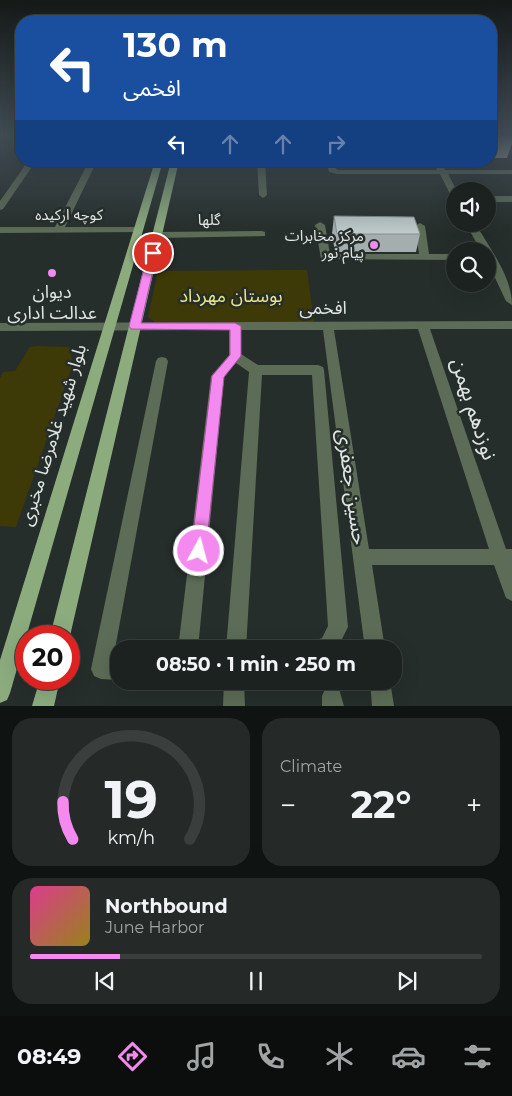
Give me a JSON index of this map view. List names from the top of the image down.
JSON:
{
  "streets": {
    "main road": ["بلوار شهید غلامرضا مخبری"],
    "street": [
      "کوچه ارکیده",
      "گلها",
      "افخمی",
      "نوزدهم بهمن",
      "حسین جعفری"
    ]
  },
  "crossings": [
    ["کوچه ارکیده", "بلوار شهید غلامرضا مخبری"],
    ["افخمی", "نوزدهم بهمن"],
    ["افخمی", "بلوار شهید غلامرضا مخبری"],
    ["افخمی", "حسین جعفری"]
  ],
  "parks": ["بوستان مهرداد"],
  "places": ["مرکز مخابرات پیام نور", "دیوان عدالت اداری"],
  "page": {
    "turn": ["130 m", "افخمی"],
    "limit": "20",
    "trip": "08:50 · 1 min · 250 m",
    "tile": "Climate",
    "heat": ["−", "22°", "+"],
    "song": ["Northbound", "June Harbor"],
    "tabs": "08:49",
    "gauge": ["19", "km/h"]
  }
}
